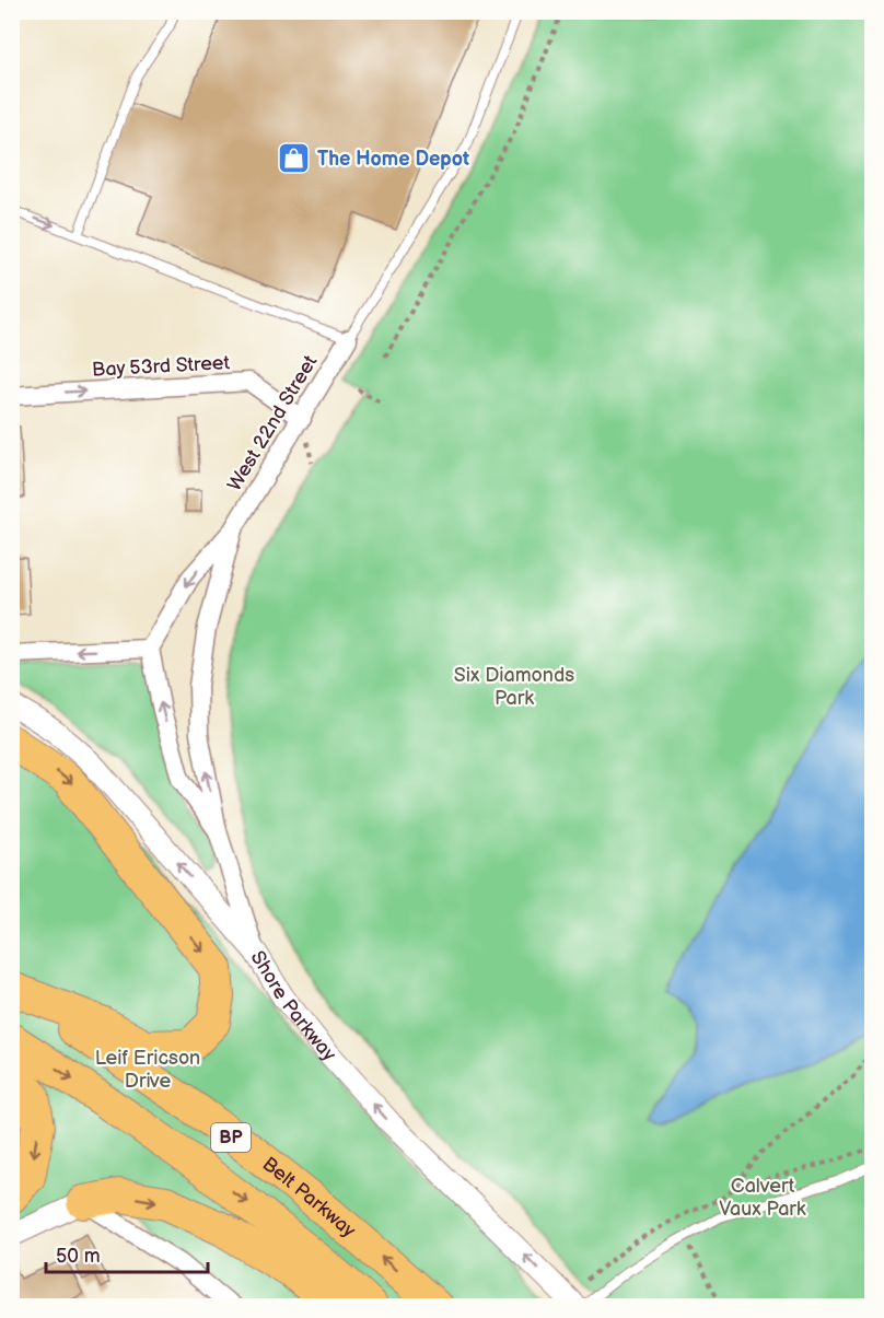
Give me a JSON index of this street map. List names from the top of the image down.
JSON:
{
  "streets": {
    "highway": ["BP", "Belt Parkway"],
    "street": ["Bay 53rd Street", "West 22nd Street", "Shore Parkway"]
  },
  "crossings": [
    ["Bay 53rd Street", "West 22nd Street"],
    ["West 22nd Street", "Shore Parkway"]
  ],
  "one_way": ["Bay 53rd Street", "Shore Parkway"],
  "parks": ["Six Diamonds Park", "Leif Ericson Drive", "Calvert Vaux Park"],
  "places": {
    "shop": ["The Home Depot"]
  },
  "scale_bar": "50 m"
}
